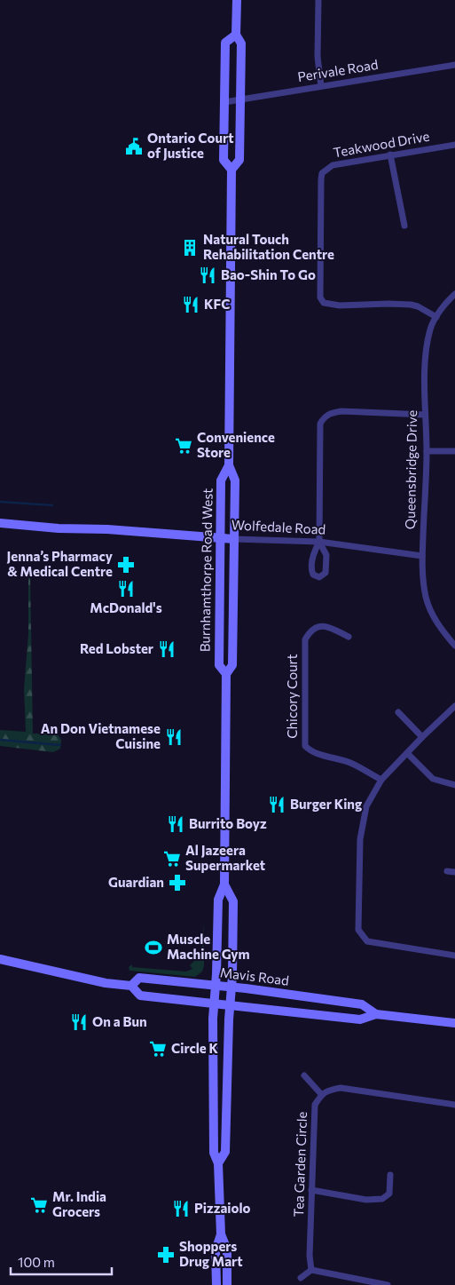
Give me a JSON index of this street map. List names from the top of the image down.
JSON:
{
  "streets": {
    "main road": ["Wolfedale Road", "Burnhamthorpe Road West", "Mavis Road"],
    "street": [
      "Perivale Road",
      "Teakwood Drive",
      "Queensbridge Drive",
      "Chicory Court",
      "Tea Garden Circle"
    ]
  },
  "crossings": [
    ["Perivale Road", "Burnhamthorpe Road West"],
    ["Teakwood Drive", "Queensbridge Drive"],
    ["Queensbridge Drive", "Wolfedale Road"],
    ["Wolfedale Road", "Burnhamthorpe Road West"],
    ["Burnhamthorpe Road West", "Mavis Road"]
  ],
  "places": {
    "public building": ["Ontario Court of Justice"],
    "building": ["Natural Touch Rehabilitation Centre"],
    "restaurant": [
      "Bao-Shin To Go",
      "KFC",
      "McDonald's",
      "Red Lobster",
      "An Don Vietnamese Cuisine",
      "Burger King",
      "Burrito Boyz",
      "On a Bun",
      "Pizzaiolo"
    ],
    "supermarket": [
      "Convenience Store",
      "Al Jazeera Supermarket",
      "Circle K",
      "Mr. India Grocers"
    ],
    "pharmacy": ["Jenna’s Pharmacy & Medical Centre", "Guardian", "Shoppers Drug Mart"],
    "sports": ["Muscle Machine Gym"]
  },
  "scale_bar": "100 m"
}
